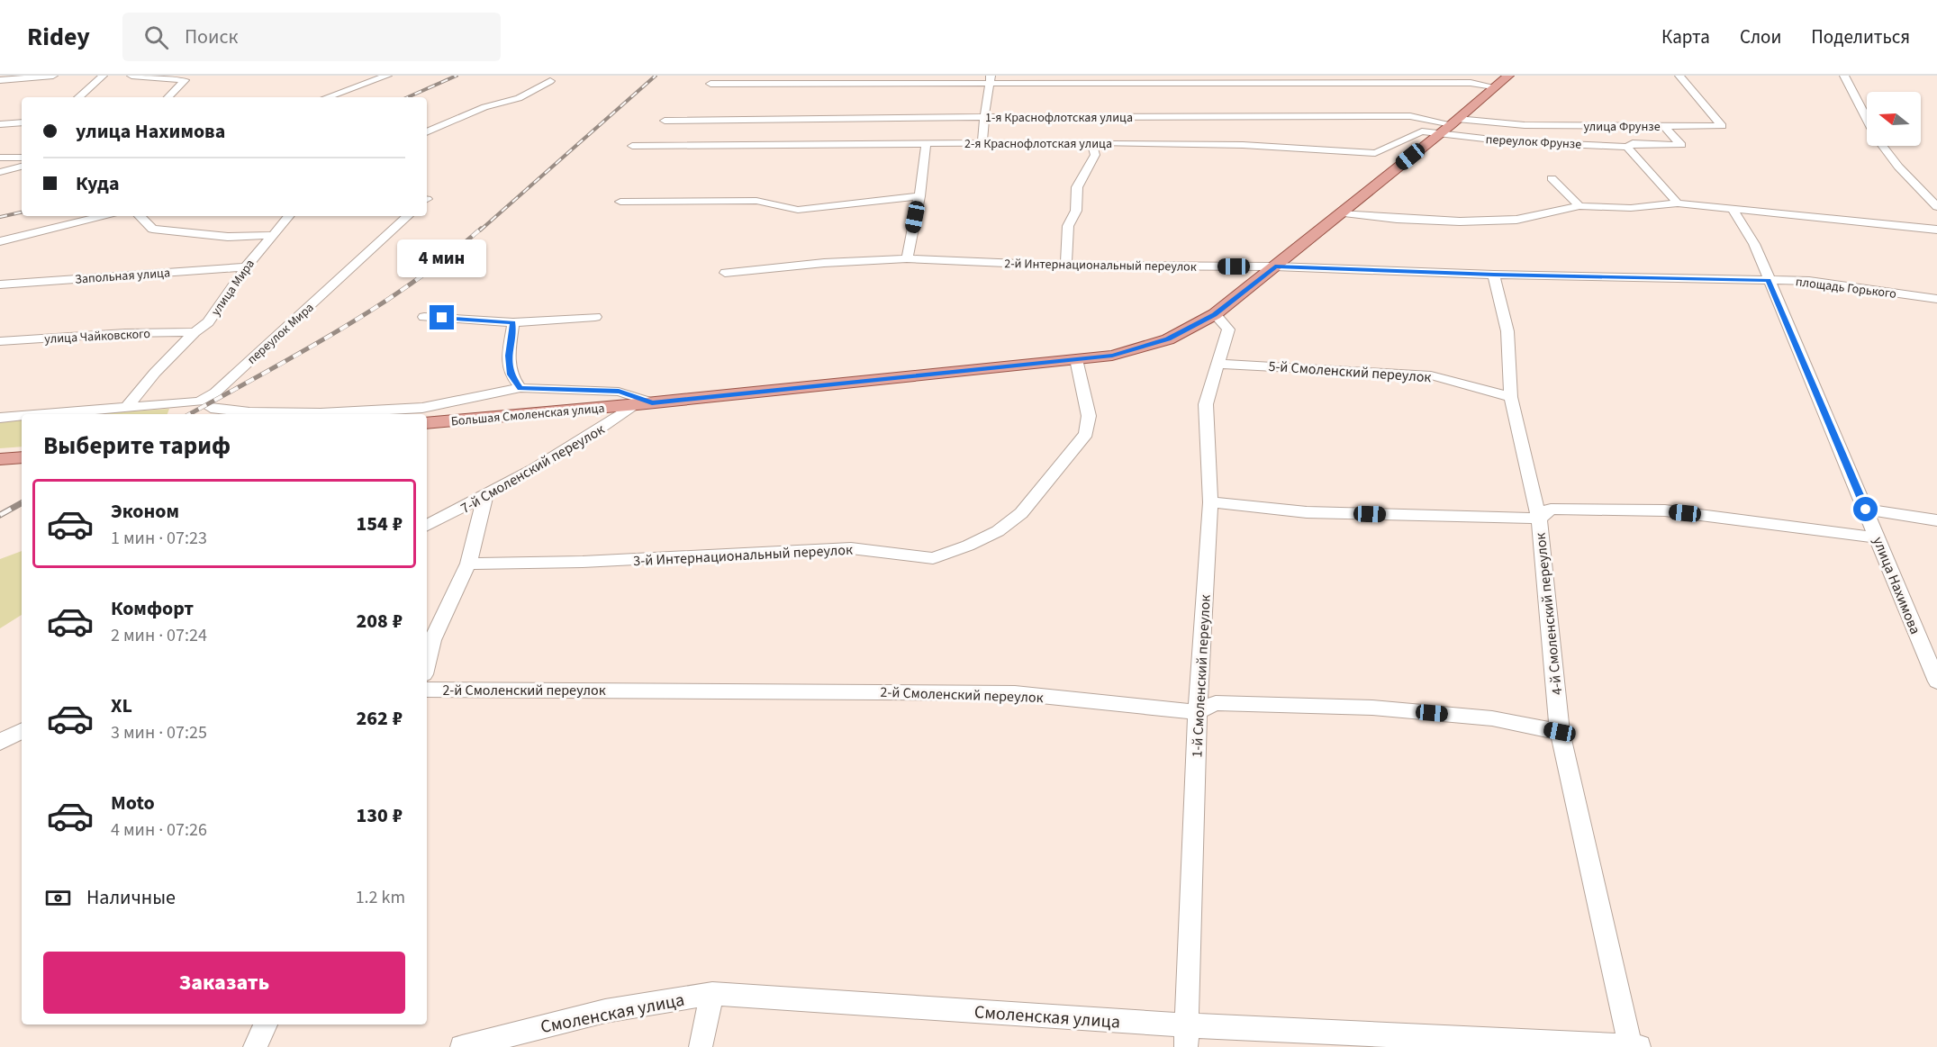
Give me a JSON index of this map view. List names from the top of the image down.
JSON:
{
  "streets": {
    "main road": ["Большая Смоленская улица"],
    "street": [
      "1-я Краснофлотская улица",
      "улица Фрунзе",
      "переулок Фрунзе",
      "2-я Краснофлотская улица",
      "2-й Интернациональный переулок",
      "Запольная улица",
      "улица Мира",
      "площадь Горького",
      "переулок Мира",
      "улица Чайковского",
      "5-й Смоленский переулок",
      "7-й Смоленский переулок",
      "3-й Интернациональный переулок",
      "улица Нахимова",
      "4-й Смоленский переулок",
      "1-й Смоленский переулок",
      "2-й Смоленский переулок",
      "Смоленская улица"
    ]
  },
  "crossings": [
    ["1-я Краснофлотская улица", "улица Фрунзе"],
    ["1-я Краснофлотская улица", "переулок Фрунзе"],
    ["1-я Краснофлотская улица", "2-я Краснофлотская улица"],
    ["1-я Краснофлотская улица", "Большая Смоленская улица"],
    ["улица Фрунзе", "переулок Фрунзе"],
    ["улица Фрунзе", "2-я Краснофлотская улица"],
    ["улица Фрунзе", "Большая Смоленская улица"],
    ["переулок Фрунзе", "2-я Краснофлотская улица"],
    ["переулок Фрунзе", "Большая Смоленская улица"],
    ["2-я Краснофлотская улица", "Большая Смоленская улица"],
    ["2-й Интернациональный переулок", "площадь Горького"],
    ["2-й Интернациональный переулок", "Большая Смоленская улица"],
    ["2-й Интернациональный переулок", "улица Нахимова"],
    ["2-й Интернациональный переулок", "4-й Смоленский переулок"],
    ["Запольная улица", "улица Мира"],
    ["улица Мира", "переулок Мира"],
    ["улица Мира", "улица Чайковского"],
    ["площадь Горького", "улица Нахимова"],
    ["5-й Смоленский переулок", "4-й Смоленский переулок"],
    ["5-й Смоленский переулок", "1-й Смоленский переулок"],
    ["Большая Смоленская улица", "7-й Смоленский переулок"],
    ["Большая Смоленская улица", "3-й Интернациональный переулок"],
    ["Большая Смоленская улица", "1-й Смоленский переулок"],
    ["4-й Смоленский переулок", "2-й Смоленский переулок"],
    ["4-й Смоленский переулок", "Смоленская улица"],
    ["1-й Смоленский переулок", "2-й Смоленский переулок"],
    ["1-й Смоленский переулок", "Смоленская улица"]
  ],
  "north": "left",
  "page": {
    "header": "Ridey",
    "search": "Поиск",
    "nav": ["Карта", "Слои", "Поделиться"],
    "banner": ["улица Нахимова", "Куда"],
    "bubble": "4 мин",
    "heading": "Выберите тариф",
    "list": [
      {
        "name": "Эконом",
        "note": "1 мин · 07:23",
        "value": "154 ₽"
      },
      {
        "name": "Комфорт",
        "note": "2 мин · 07:24",
        "value": "208 ₽"
      },
      {
        "name": "XL",
        "note": "3 мин · 07:25",
        "value": "262 ₽"
      },
      {
        "name": "Moto",
        "note": "4 мин · 07:26",
        "value": "130 ₽"
      }
    ],
    "pay": ["Наличные", "1.2 km"],
    "buttons": "Заказать"
  }
}
